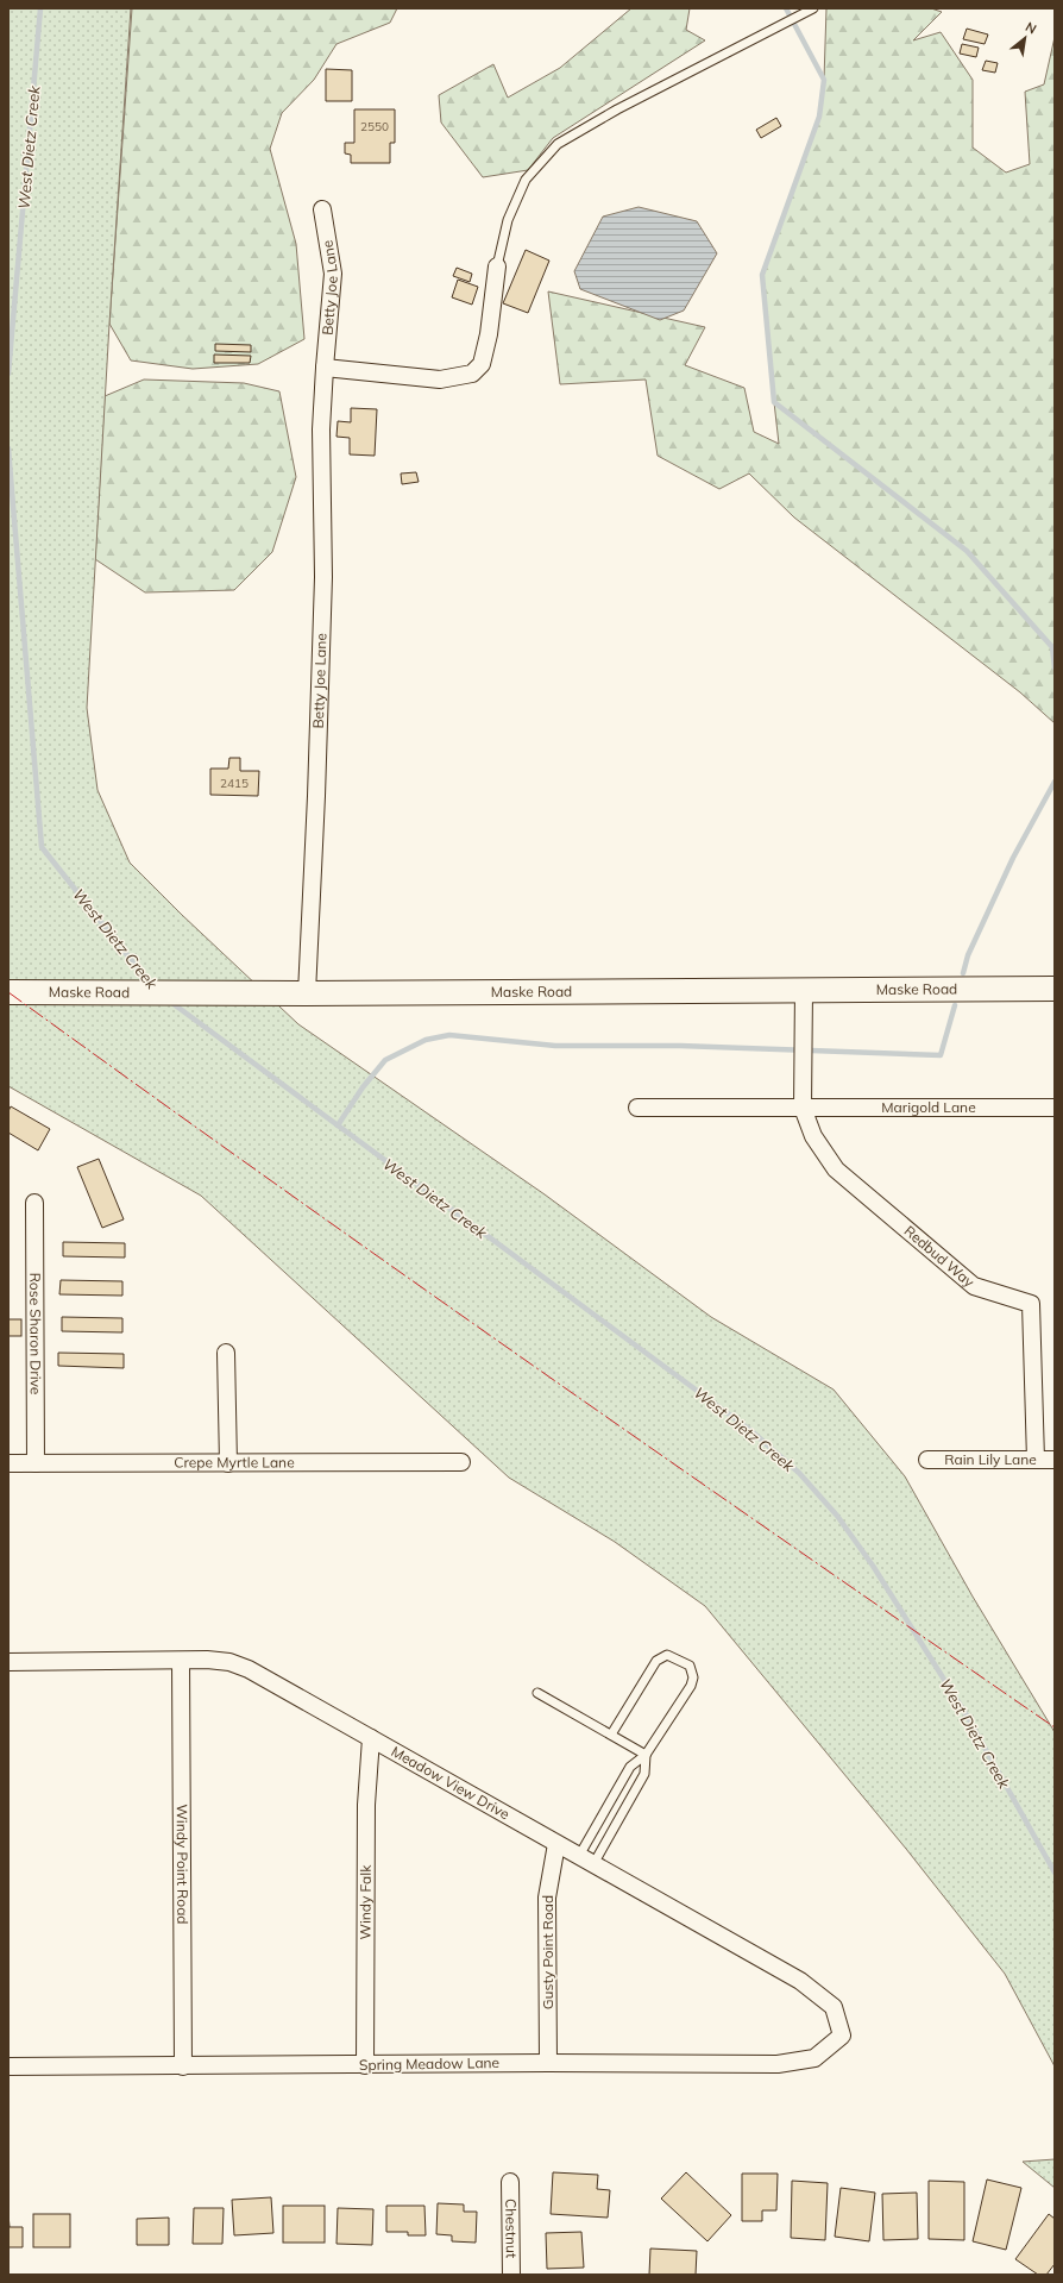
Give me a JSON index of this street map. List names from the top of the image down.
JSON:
{
  "streets": {
    "street": [
      "Betty Joe Lane",
      "Maske Road",
      "Marigold Lane",
      "Redbud Way",
      "Rose Sharon Drive",
      "Rain Lily Lane",
      "Crepe Myrtle Lane",
      "Meadow View Drive",
      "Windy Point Road",
      "Windy Falk",
      "Gusty Point Road",
      "Spring Meadow Lane",
      "Chestnut"
    ]
  },
  "crossings": [
    ["Betty Joe Lane", "Maske Road"],
    ["Marigold Lane", "Redbud Way"],
    ["Redbud Way", "Rain Lily Lane"],
    ["Rose Sharon Drive", "Crepe Myrtle Lane"],
    ["Meadow View Drive", "Windy Point Road"],
    ["Meadow View Drive", "Windy Falk"],
    ["Meadow View Drive", "Gusty Point Road"],
    ["Meadow View Drive", "Spring Meadow Lane"],
    ["Windy Point Road", "Spring Meadow Lane"],
    ["Windy Falk", "Spring Meadow Lane"],
    ["Gusty Point Road", "Spring Meadow Lane"]
  ],
  "water": ["West Dietz Creek"],
  "house_numbers": ["2550", "2415"],
  "north": "top right"
}
